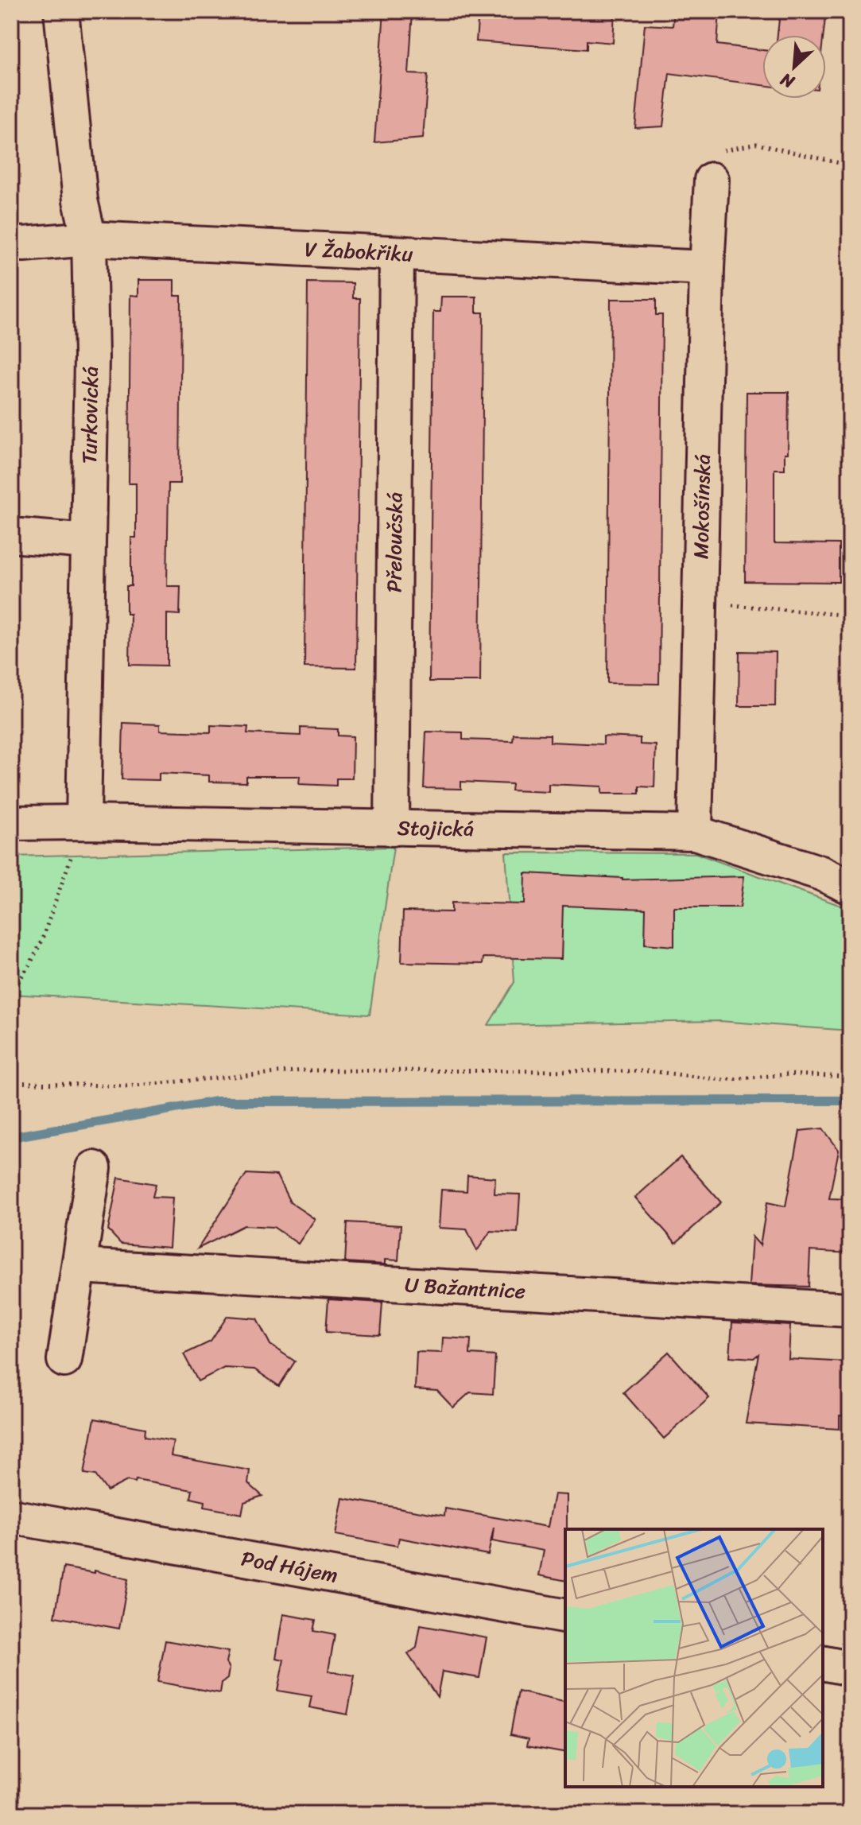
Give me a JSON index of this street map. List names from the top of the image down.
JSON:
{
  "streets": {
    "street": [
      "V Žabokřiku",
      "Turkovická",
      "Mokošínská",
      "Přeloučská",
      "Stojická",
      "U Bažantnice",
      "Pod Hájem"
    ]
  },
  "crossings": [
    ["V Žabokřiku", "Turkovická"],
    ["V Žabokřiku", "Mokošínská"],
    ["V Žabokřiku", "Přeloučská"],
    ["Turkovická", "Stojická"],
    ["Mokošínská", "Stojická"],
    ["Přeloučská", "Stojická"]
  ],
  "north": "bottom left"
}
